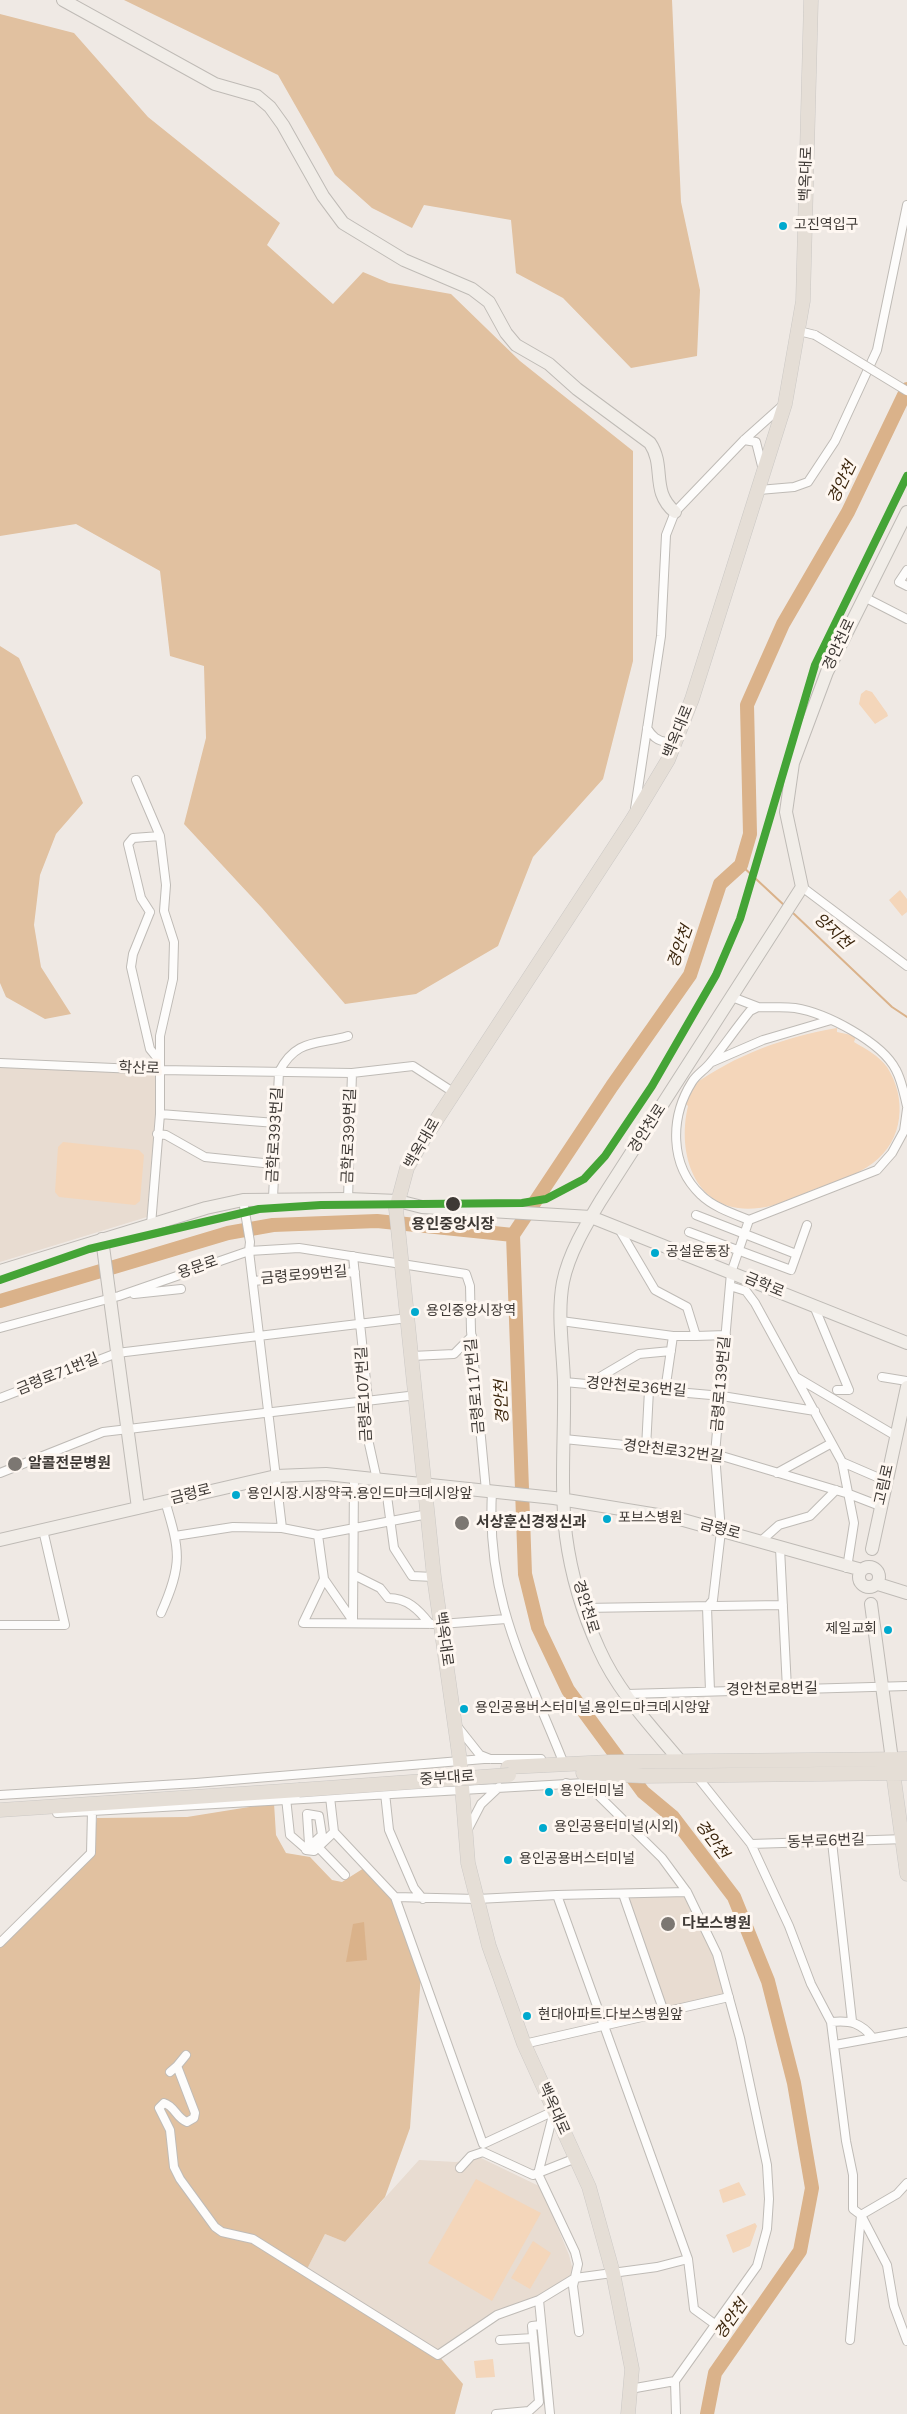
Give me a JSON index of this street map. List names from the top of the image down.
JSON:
{
  "streets": {
    "main road": [
      "백옥대로",
      "경안천로",
      "금학로",
      "고림로",
      "금령로",
      "중부대로"
    ],
    "street": [
      "학산로",
      "금학로393번길",
      "금학로399번길",
      "용문로",
      "금령로99번길",
      "금령로71번길",
      "금령로139번길",
      "금령로117번길",
      "경안천로36번길",
      "금령로107번길",
      "경안천로32번길",
      "경안천로8번길",
      "동부로6번길"
    ]
  },
  "crossings": [
    ["백옥대로", "학산로"],
    ["백옥대로", "용문로"],
    ["백옥대로", "금학로"],
    ["백옥대로", "금령로117번길"],
    ["백옥대로", "금령로"],
    ["경안천로", "금학로"],
    ["경안천로", "경안천로36번길"],
    ["경안천로", "경안천로32번길"],
    ["경안천로", "금령로"],
    ["경안천로", "경안천로8번길"],
    ["경안천로", "중부대로"],
    ["학산로", "금학로393번길"],
    ["학산로", "금학로399번길"],
    ["용문로", "금령로99번길"],
    ["용문로", "금령로117번길"],
    ["용문로", "금령로107번길"],
    ["금령로99번길", "금령로71번길"],
    ["금령로99번길", "금령로107번길"],
    ["금령로99번길", "금령로"],
    ["금학로", "금령로139번길"],
    ["금령로139번길", "경안천로36번길"],
    ["금령로139번길", "경안천로32번길"],
    ["금령로139번길", "금령로"],
    ["금령로139번길", "경안천로8번길"],
    ["금령로117번길", "금령로"],
    ["금령로107번길", "금령로"],
    ["경안천로32번길", "고림로"],
    ["고림로", "금령로"],
    ["고림로", "경안천로8번길"],
    ["고림로", "중부대로"]
  ],
  "water": ["경안천", "양지천"],
  "places": [
    "고진역입구",
    "용인중앙시장",
    "공설운동장",
    "용인중앙시장역",
    "알콜전문병원",
    "용인시장.시장약국.용인드마크데시앙앞",
    "포브스병원",
    "서상훈신경정신과",
    "제일교회",
    "용인공용버스터미널.용인드마크데시앙앞",
    "용인터미널",
    "용인공용터미널(시외)",
    "용인공용버스터미널",
    "다보스병원",
    "현대아파트.다보스병원앞"
  ]
}
